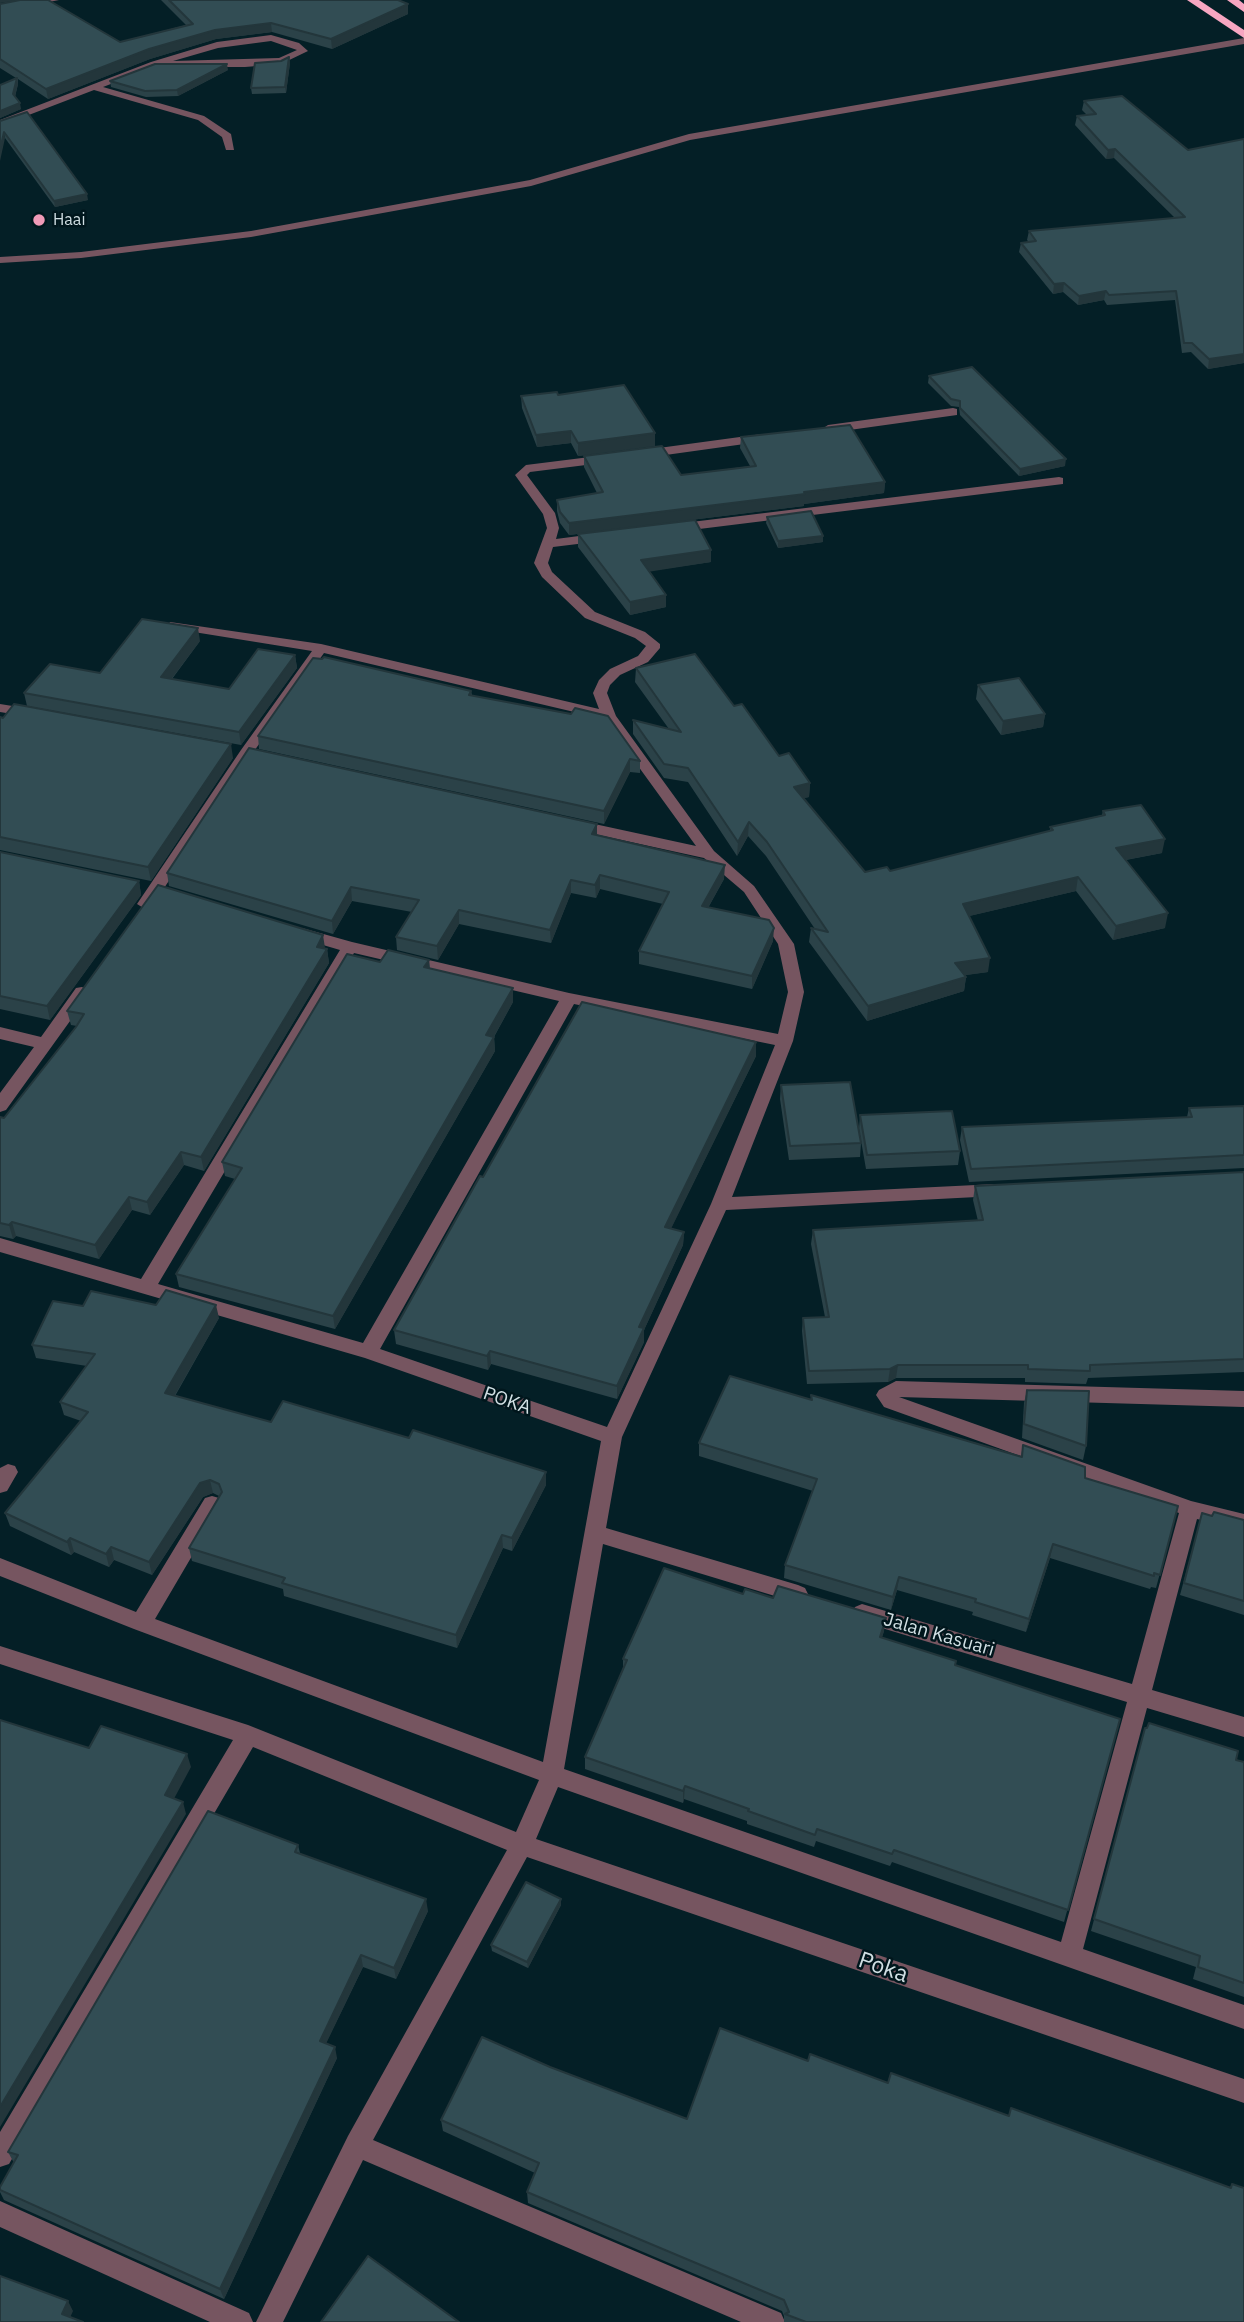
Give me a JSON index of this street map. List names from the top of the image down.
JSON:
{
  "streets": {
    "street": ["POKA", "Jalan Kasuari", "Poka"]
  },
  "places": ["Haai"]
}
